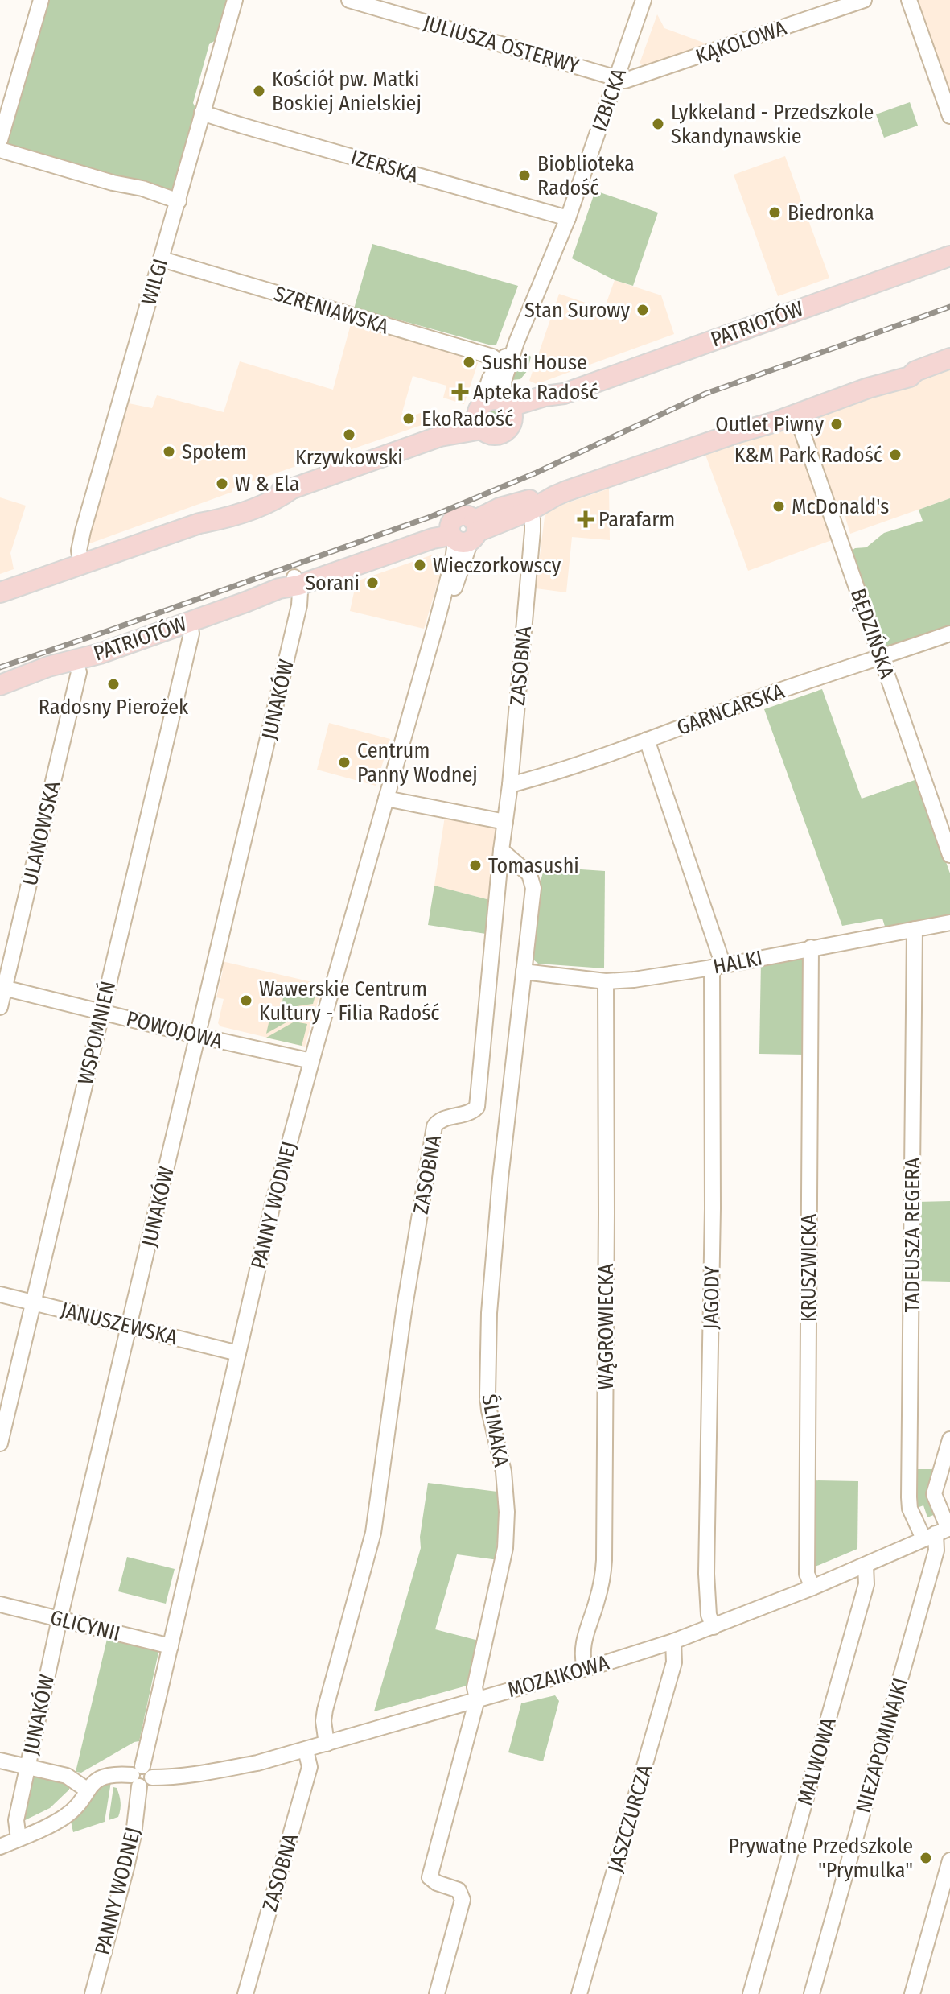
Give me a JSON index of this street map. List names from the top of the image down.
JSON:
{
  "streets": {
    "main road": ["PATRIOTÓW"],
    "street": [
      "KĄKOLOWA",
      "JULIUSZA OSTERWY",
      "IZBICKA",
      "IZERSKA",
      "WILGI",
      "SZRENIAWSKA",
      "BĘDZIŃSKA",
      "ZASOBNA",
      "JUNAKÓW",
      "GARNCARSKA",
      "ULANOWSKA",
      "HALKI",
      "POWOJOWA",
      "WSPOMNIEŃ",
      "PANNY WODNEJ",
      "TADEUSZA REGERA",
      "KRUSZWICKA",
      "JAGODY",
      "JANUSZEWSKA",
      "WĄGROWIECKA",
      "ŚLIMAKA",
      "GLICYNII",
      "MOZAIKOWA",
      "NIEZAPOMINAJKI",
      "MALWOWA",
      "JASZCZURCZA"
    ]
  },
  "crossings": [
    ["KĄKOLOWA", "JULIUSZA OSTERWY"],
    ["KĄKOLOWA", "IZBICKA"],
    ["JULIUSZA OSTERWY", "IZBICKA"],
    ["IZBICKA", "IZERSKA"],
    ["IZBICKA", "SZRENIAWSKA"],
    ["IZBICKA", "PATRIOTÓW"],
    ["IZERSKA", "WILGI"],
    ["WILGI", "SZRENIAWSKA"],
    ["PATRIOTÓW", "BĘDZIŃSKA"],
    ["PATRIOTÓW", "ZASOBNA"],
    ["PATRIOTÓW", "JUNAKÓW"],
    ["PATRIOTÓW", "ULANOWSKA"],
    ["PATRIOTÓW", "WSPOMNIEŃ"],
    ["PATRIOTÓW", "PANNY WODNEJ"],
    ["BĘDZIŃSKA", "GARNCARSKA"],
    ["ZASOBNA", "GARNCARSKA"],
    ["ZASOBNA", "ŚLIMAKA"],
    ["ZASOBNA", "MOZAIKOWA"],
    ["JUNAKÓW", "POWOJOWA"],
    ["JUNAKÓW", "JANUSZEWSKA"],
    ["JUNAKÓW", "GLICYNII"],
    ["GARNCARSKA", "JAGODY"],
    ["ULANOWSKA", "POWOJOWA"],
    ["HALKI", "TADEUSZA REGERA"],
    ["HALKI", "KRUSZWICKA"],
    ["HALKI", "JAGODY"],
    ["HALKI", "WĄGROWIECKA"],
    ["HALKI", "ŚLIMAKA"],
    ["POWOJOWA", "WSPOMNIEŃ"],
    ["POWOJOWA", "PANNY WODNEJ"],
    ["WSPOMNIEŃ", "JANUSZEWSKA"],
    ["PANNY WODNEJ", "JANUSZEWSKA"],
    ["PANNY WODNEJ", "GLICYNII"],
    ["PANNY WODNEJ", "MOZAIKOWA"],
    ["TADEUSZA REGERA", "MOZAIKOWA"],
    ["TADEUSZA REGERA", "NIEZAPOMINAJKI"],
    ["KRUSZWICKA", "MOZAIKOWA"],
    ["JAGODY", "MOZAIKOWA"],
    ["WĄGROWIECKA", "MOZAIKOWA"],
    ["ŚLIMAKA", "MOZAIKOWA"],
    ["MOZAIKOWA", "NIEZAPOMINAJKI"],
    ["MOZAIKOWA", "MALWOWA"],
    ["MOZAIKOWA", "JASZCZURCZA"]
  ],
  "places": {
    "other": [
      "Kościół pw. Matki Boskiej Anielskiej",
      "Lykkeland - Przedszkole Skandynawskie",
      "Bioblioteka Radość",
      "Biedronka",
      "Stan Surowy",
      "Sushi House",
      "EkoRadość",
      "Outlet Piwny",
      "Krzywkowski",
      "Społem",
      "K&M Park Radość",
      "W & Ela",
      "McDonald's",
      "Wieczorkowscy",
      "Sorani",
      "Radosny Pierożek",
      "Centrum Panny Wodnej",
      "Tomasushi",
      "Wawerskie Centrum Kultury - Filia Radość",
      "Prywatne Przedszkole \"Prymulka\""
    ],
    "health": ["Apteka Radość", "Parafarm"]
  }
}
